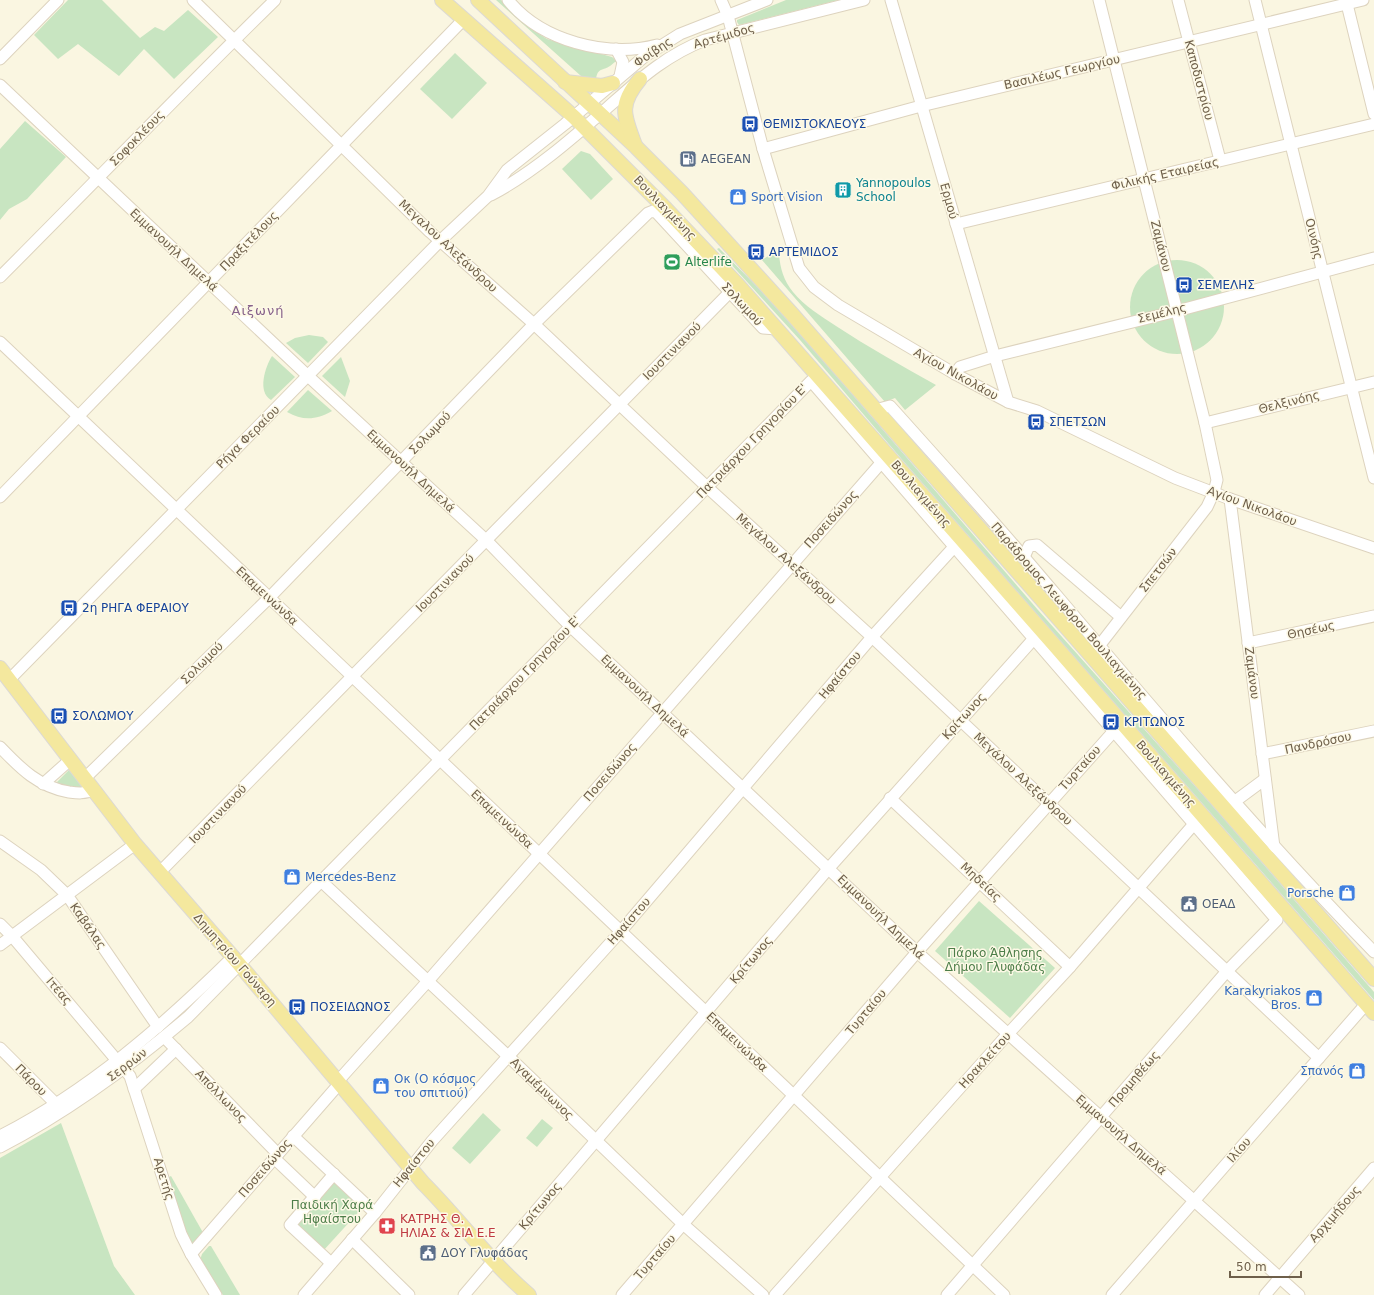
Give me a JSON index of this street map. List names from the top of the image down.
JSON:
{
  "streets": {
    "main road": ["Βουλιαγμένης", "Δημητρίου Γούναρη"],
    "street": [
      "Αρτέμιδος",
      "Φοίβης",
      "Βασιλέως Γεωργίου",
      "Καποδιστρίου",
      "Σοφοκλέους",
      "Φιλικής Εταιρείας",
      "Ερμού",
      "Οινόης",
      "Πραξιτέλους",
      "Μεγαλου Αλεξάνδρου",
      "Ζαμάνου",
      "Εμμανουήλ Δημελά",
      "Σολωμού",
      "Σεμέλης",
      "Ιουστινιανού",
      "Αγίου Νικολάου",
      "Θελξινόης",
      "Ρήγα Φεραίου",
      "Πατριάρχου Γρηγορίου E'",
      "Ποσειδώνος",
      "Μεγάλου Αλεξάνδρου",
      "Σπετσών",
      "Επαμεινώνδα",
      "Παράδρομος Λεωφόρου Βουλιαγμένης",
      "Θησέως",
      "Ηφαίστου",
      "Κρίτωνος",
      "Πανδρόσου",
      "Τυρταίου",
      "Μηδείας",
      "Καβάλας",
      "Ιτέας",
      "Ηρακλείτου",
      "Σερρών",
      "Προμηθέως",
      "Πάρου",
      "Αγαμέμνωνος",
      "Απόλλωνος",
      "Ιλίου",
      "Αρετής",
      "Αρχιμήδους"
    ]
  },
  "crossings": [
    ["Αρτέμιδος", "Βουλιαγμένης"],
    ["Αρτέμιδος", "Αγίου Νικολάου"],
    ["Αρτέμιδος", "Ρήγα Φεραίου"],
    ["Φοίβης", "Βουλιαγμένης"],
    ["Φοίβης", "Αγίου Νικολάου"],
    ["Φοίβης", "Ρήγα Φεραίου"],
    ["Βασιλέως Γεωργίου", "Καποδιστρίου"],
    ["Βασιλέως Γεωργίου", "Ερμού"],
    ["Βασιλέως Γεωργίου", "Οινόης"],
    ["Βασιλέως Γεωργίου", "Ζαμάνου"],
    ["Βασιλέως Γεωργίου", "Αγίου Νικολάου"],
    ["Καποδιστρίου", "Φιλικής Εταιρείας"],
    ["Σοφοκλέους", "Μεγαλου Αλεξάνδρου"],
    ["Σοφοκλέους", "Εμμανουήλ Δημελά"],
    ["Φιλικής Εταιρείας", "Ερμού"],
    ["Φιλικής Εταιρείας", "Οινόης"],
    ["Φιλικής Εταιρείας", "Ζαμάνου"],
    ["Ερμού", "Σεμέλης"],
    ["Ερμού", "Αγίου Νικολάου"],
    ["Βουλιαγμένης", "Πραξιτέλους"],
    ["Βουλιαγμένης", "Σολωμού"],
    ["Βουλιαγμένης", "Ρήγα Φεραίου"],
    ["Βουλιαγμένης", "Παράδρομος Λεωφόρου Βουλιαγμένης"],
    ["Βουλιαγμένης", "Κρίτωνος"],
    ["Βουλιαγμένης", "Ιλίου"],
    ["Οινόης", "Σεμέλης"],
    ["Οινόης", "Θελξινόης"],
    ["Πραξιτέλους", "Μεγαλου Αλεξάνδρου"],
    ["Πραξιτέλους", "Εμμανουήλ Δημελά"],
    ["Πραξιτέλους", "Επαμεινώνδα"],
    ["Μεγαλου Αλεξάνδρου", "Σολωμού"],
    ["Μεγαλου Αλεξάνδρου", "Ιουστινιανού"],
    ["Μεγαλου Αλεξάνδρου", "Ρήγα Φεραίου"],
    ["Μεγαλου Αλεξάνδρου", "Πατριάρχου Γρηγορίου E'"],
    ["Μεγαλου Αλεξάνδρου", "Μεγάλου Αλεξάνδρου"],
    ["Ζαμάνου", "Σεμέλης"],
    ["Ζαμάνου", "Αγίου Νικολάου"],
    ["Ζαμάνου", "Θελξινόης"],
    ["Ζαμάνου", "Σπετσών"],
    ["Ζαμάνου", "Παράδρομος Λεωφόρου Βουλιαγμένης"],
    ["Ζαμάνου", "Θησέως"],
    ["Ζαμάνου", "Πανδρόσου"],
    ["Εμμανουήλ Δημελά", "Σολωμού"],
    ["Εμμανουήλ Δημελά", "Ιουστινιανού"],
    ["Εμμανουήλ Δημελά", "Ρήγα Φεραίου"],
    ["Εμμανουήλ Δημελά", "Πατριάρχου Γρηγορίου E'"],
    ["Εμμανουήλ Δημελά", "Ποσειδώνος"],
    ["Εμμανουήλ Δημελά", "Ηφαίστου"],
    ["Εμμανουήλ Δημελά", "Κρίτωνος"],
    ["Εμμανουήλ Δημελά", "Τυρταίου"],
    ["Εμμανουήλ Δημελά", "Ηρακλείτου"],
    ["Εμμανουήλ Δημελά", "Προμηθέως"],
    ["Εμμανουήλ Δημελά", "Ιλίου"],
    ["Εμμανουήλ Δημελά", "Αρχιμήδους"],
    ["Σολωμού", "Ιουστινιανού"],
    ["Σολωμού", "Επαμεινώνδα"],
    ["Σολωμού", "Δημητρίου Γούναρη"],
    ["Σεμέλης", "Αγίου Νικολάου"],
    ["Ιουστινιανού", "Επαμεινώνδα"],
    ["Ιουστινιανού", "Δημητρίου Γούναρη"],
    ["Αγίου Νικολάου", "Σπετσών"],
    ["Ρήγα Φεραίου", "Επαμεινώνδα"],
    ["Ρήγα Φεραίου", "Δημητρίου Γούναρη"],
    ["Πατριάρχου Γρηγορίου E'", "Ποσειδώνος"],
    ["Πατριάρχου Γρηγορίου E'", "Μεγάλου Αλεξάνδρου"],
    ["Πατριάρχου Γρηγορίου E'", "Επαμεινώνδα"],
    ["Πατριάρχου Γρηγορίου E'", "Δημητρίου Γούναρη"],
    ["Πατριάρχου Γρηγορίου E'", "Σερρών"],
    ["Πατριάρχου Γρηγορίου E'", "Αγαμέμνωνος"],
    ["Ποσειδώνος", "Μεγάλου Αλεξάνδρου"],
    ["Ποσειδώνος", "Επαμεινώνδα"],
    ["Ποσειδώνος", "Δημητρίου Γούναρη"],
    ["Ποσειδώνος", "Αγαμέμνωνος"],
    ["Ποσειδώνος", "Απόλλωνος"],
    ["Ποσειδώνος", "Αρετής"],
    ["Μεγάλου Αλεξάνδρου", "Ηφαίστου"],
    ["Μεγάλου Αλεξάνδρου", "Κρίτωνος"],
    ["Μεγάλου Αλεξάνδρου", "Τυρταίου"],
    ["Μεγάλου Αλεξάνδρου", "Ηρακλείτου"],
    ["Μεγάλου Αλεξάνδρου", "Προμηθέως"],
    ["Μεγάλου Αλεξάνδρου", "Ιλίου"],
    ["Σπετσών", "Παράδρομος Λεωφόρου Βουλιαγμένης"],
    ["Επαμεινώνδα", "Ηφαίστου"],
    ["Επαμεινώνδα", "Κρίτωνος"],
    ["Επαμεινώνδα", "Τυρταίου"],
    ["Επαμεινώνδα", "Ηρακλείτου"],
    ["Επαμεινώνδα", "Προμηθέως"],
    ["Ηφαίστου", "Δημητρίου Γούναρη"],
    ["Ηφαίστου", "Αγαμέμνωνος"],
    ["Κρίτωνος", "Μηδείας"],
    ["Κρίτωνος", "Δημητρίου Γούναρη"],
    ["Κρίτωνος", "Αγαμέμνωνος"],
    ["Τυρταίου", "Μηδείας"],
    ["Τυρταίου", "Αγαμέμνωνος"],
    ["Μηδείας", "Ηρακλείτου"],
    ["Καβάλας", "Σερρών"],
    ["Δημητρίου Γούναρη", "Σερρών"],
    ["Ιτέας", "Σερρών"],
    ["Ιτέας", "Αρετής"],
    ["Ηρακλείτου", "Προμηθέως"],
    ["Σερρών", "Πάρου"],
    ["Σερρών", "Απόλλωνος"],
    ["Σερρών", "Αρετής"]
  ],
  "districts": ["Αιξωνή"],
  "parks": ["Πάρκο Άθλησης Δήμου Γλυφάδας", "Παιδική Χαρά Ηφαίστου"],
  "places": {
    "bus stop": [
      "ΘΕΜΙΣΤΟΚΛΕΟΥΣ",
      "ΑΡΤΕΜΙΔΟΣ",
      "ΣΕΜΕΛΗΣ",
      "ΣΠΕΤΣΩΝ",
      "2η ΡΗΓΑ ΦΕΡΑΙΟΥ",
      "ΣΟΛΩΜΟΥ",
      "ΚΡΙΤΩΝΟΣ",
      "ΠΟΣΕΙΔΩΝΟΣ"
    ],
    "fuel station": ["AEGEAN"],
    "building": ["Yannopoulos School"],
    "shop": [
      "Sport Vision",
      "Mercedes-Benz",
      "Porsche",
      "Karakyriakos Bros.",
      "Σπανός",
      "Οκ (Ο κόσμος του σπιτιού)"
    ],
    "sports": ["Alterlife"],
    "public building": ["ΟΕΑΔ", "ΔΟΥ Γλυφάδας"],
    "pharmacy": ["ΚΑΤΡΗΣ Θ. ΗΛΙΑΣ & ΣΙΑ Ε.Ε"]
  },
  "scale_bar": "50 m"
}
